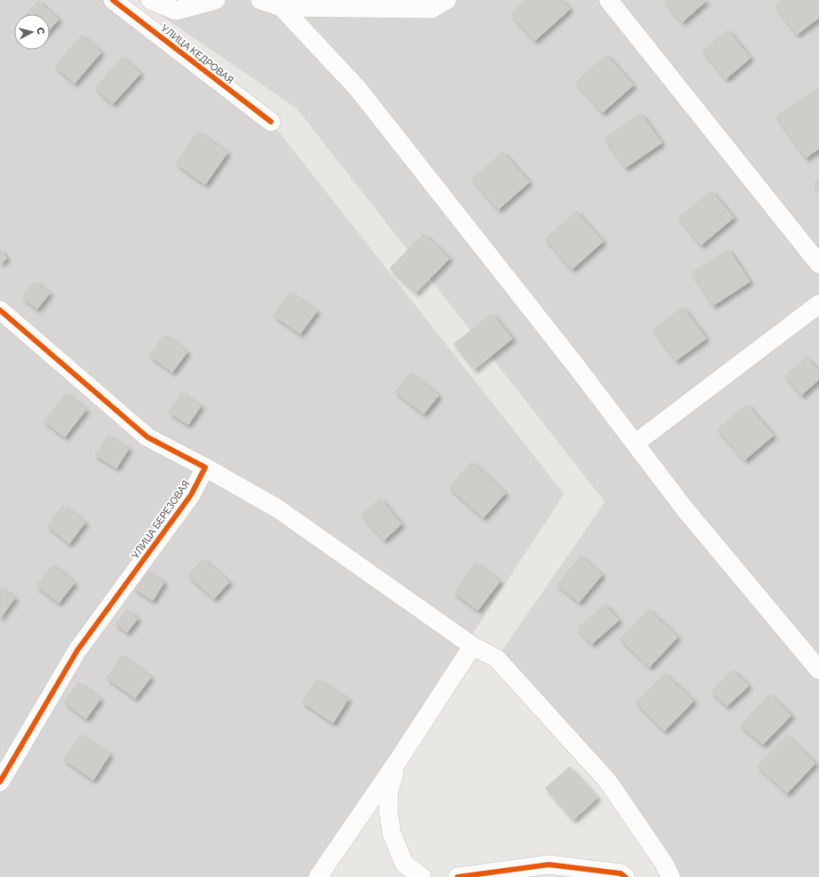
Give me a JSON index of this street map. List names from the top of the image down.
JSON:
{
  "streets": {
    "street": ["УЛИЦА КЕДРОВАЯ", "УЛИЦА БЕРЕЗОВАЯ"]
  },
  "north": "right"
}
